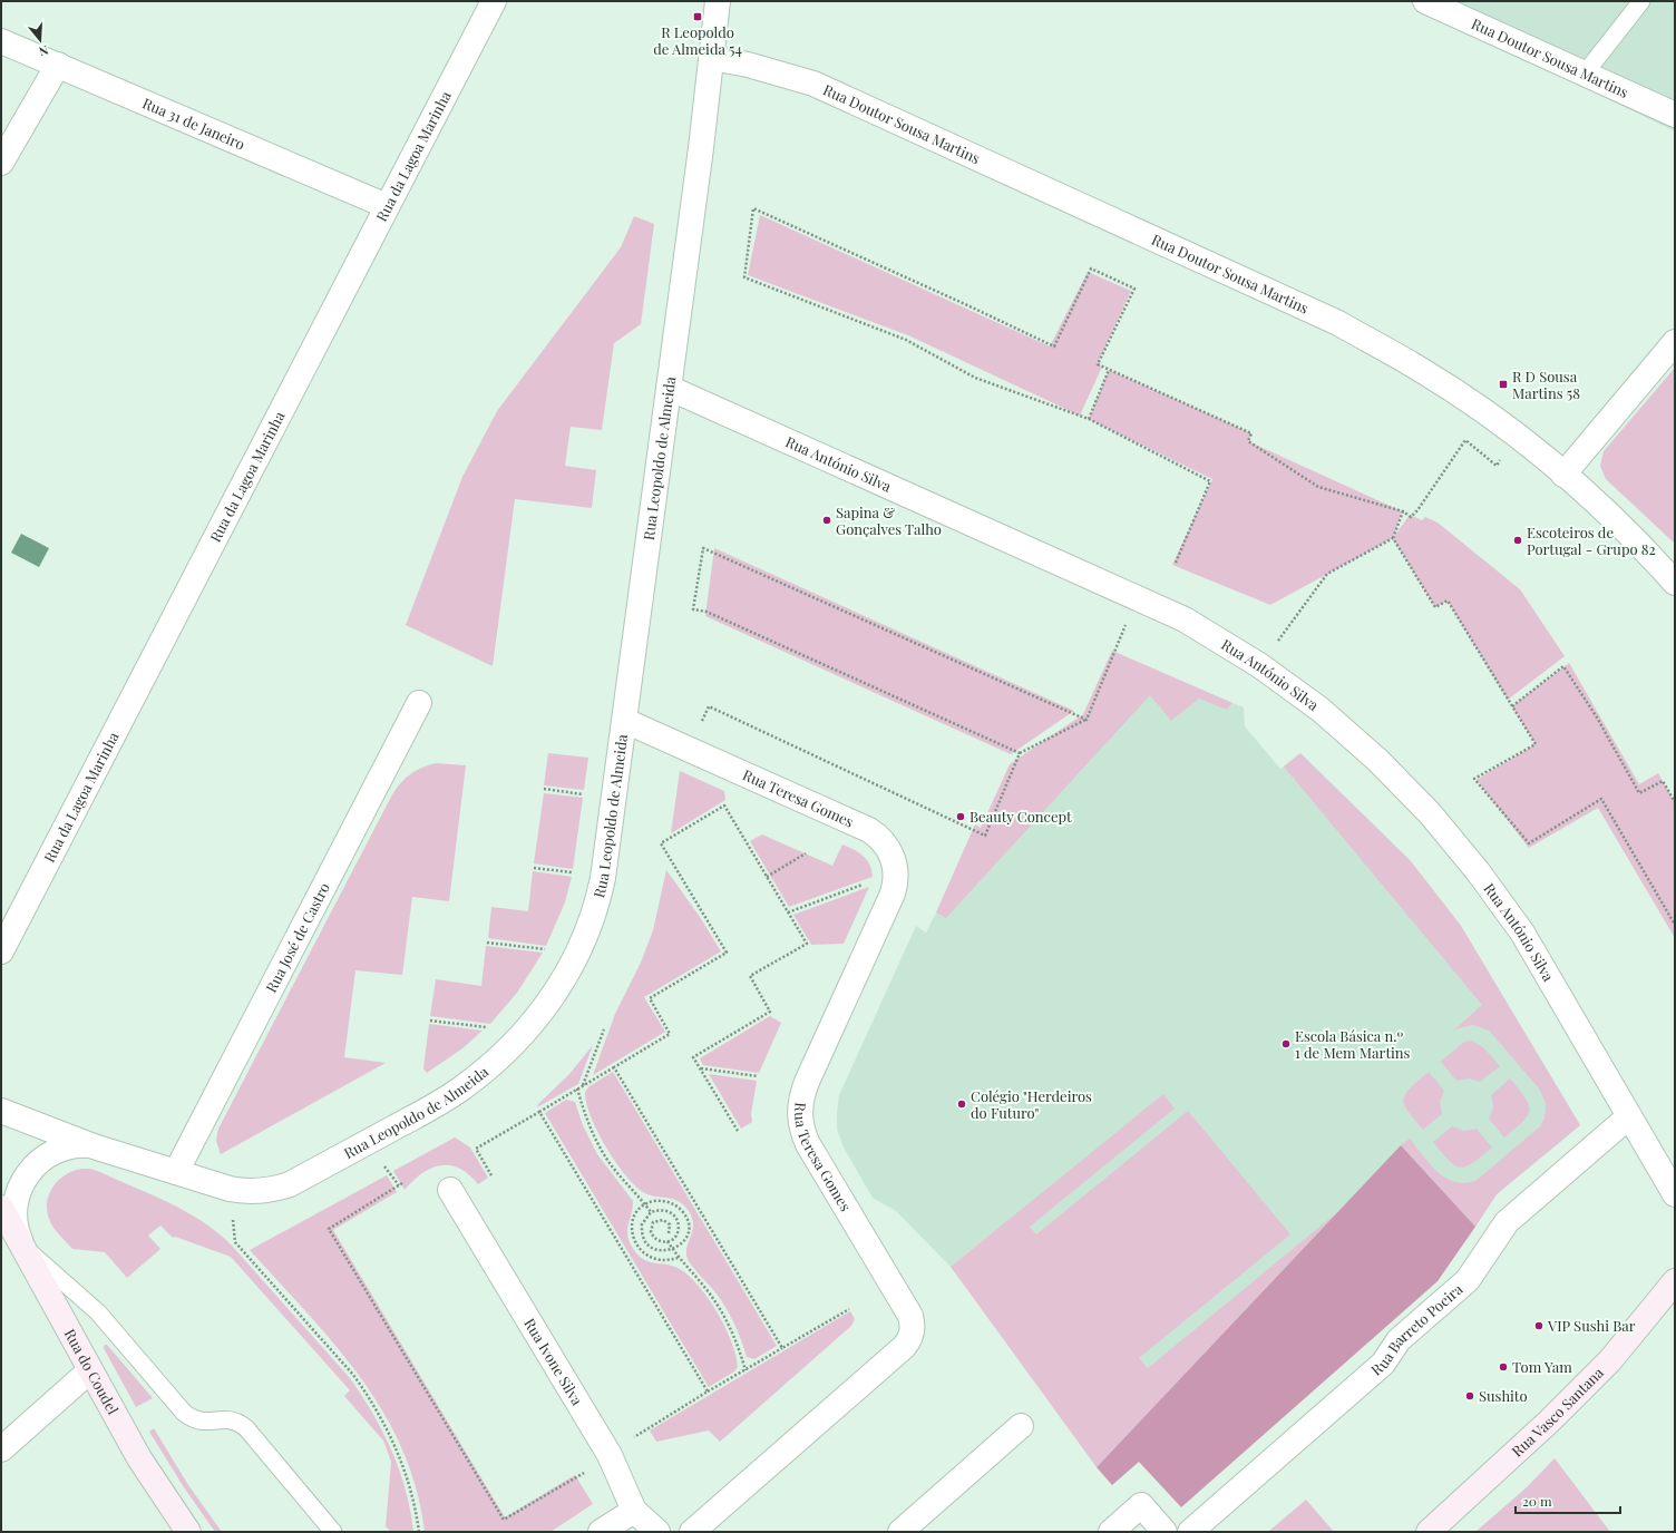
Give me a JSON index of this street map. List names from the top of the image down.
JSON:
{
  "streets": {
    "street": [
      "Rua Doutor Sousa Martins",
      "Rua 31 de Janeiro",
      "Rua da Lagoa Marinha",
      "Rua Leopoldo de Almeida",
      "Rua António Silva",
      "Rua Teresa Gomes",
      "Rua José de Castro",
      "Rua Barreto Poeira",
      "Rua Ivone Silva",
      "Rua do Coudel",
      "Rua Vasco Santana"
    ]
  },
  "crossings": [
    ["Rua Doutor Sousa Martins", "Rua Leopoldo de Almeida"],
    ["Rua 31 de Janeiro", "Rua da Lagoa Marinha"],
    ["Rua Leopoldo de Almeida", "Rua António Silva"],
    ["Rua Leopoldo de Almeida", "Rua Teresa Gomes"],
    ["Rua Leopoldo de Almeida", "Rua José de Castro"],
    ["Rua António Silva", "Rua Barreto Poeira"]
  ],
  "places": {
    "transit": ["R Leopoldo de Almeida 54", "R D Sousa Martins 58"],
    "other": [
      "Sapina & Gonçalves Talho",
      "Escoteiros de Portugal - Grupo 82",
      "Beauty Concept",
      "Escola Básica n.º 1 de Mem Martins",
      "Colégio \"Herdeiros do Futuro\"",
      "VIP Sushi Bar",
      "Tom Yam",
      "Sushito"
    ]
  },
  "scale_bar": "20 m",
  "north": "bottom"
}
